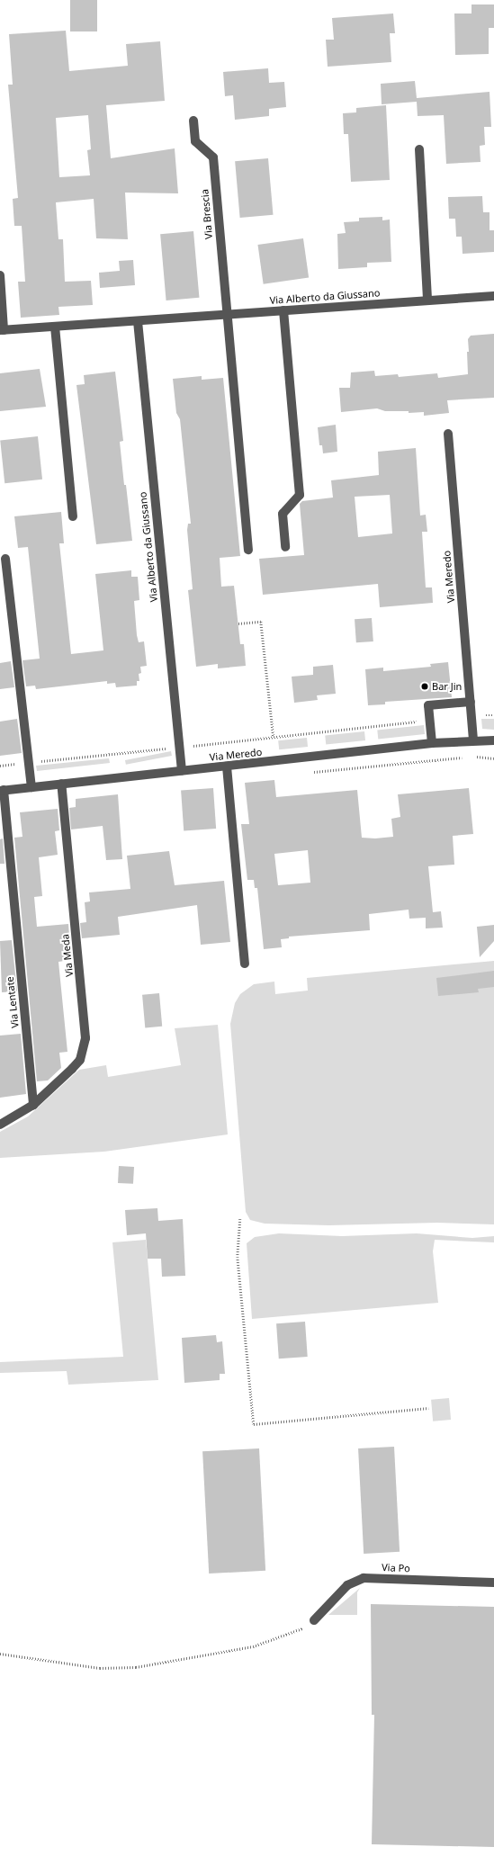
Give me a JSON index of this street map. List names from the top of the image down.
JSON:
{
  "streets": {
    "street": [
      "Via Brescia",
      "Via Alberto da Giussano",
      "Via Meredo",
      "Via Meda",
      "Via Lentate",
      "Via Po"
    ]
  },
  "crossings": [
    ["Via Brescia", "Via Alberto da Giussano"],
    ["Via Alberto da Giussano", "Via Meredo"],
    ["Via Meredo", "Via Meda"],
    ["Via Meredo", "Via Lentate"],
    ["Via Meda", "Via Lentate"]
  ],
  "places": ["Bar Jin"]
}
